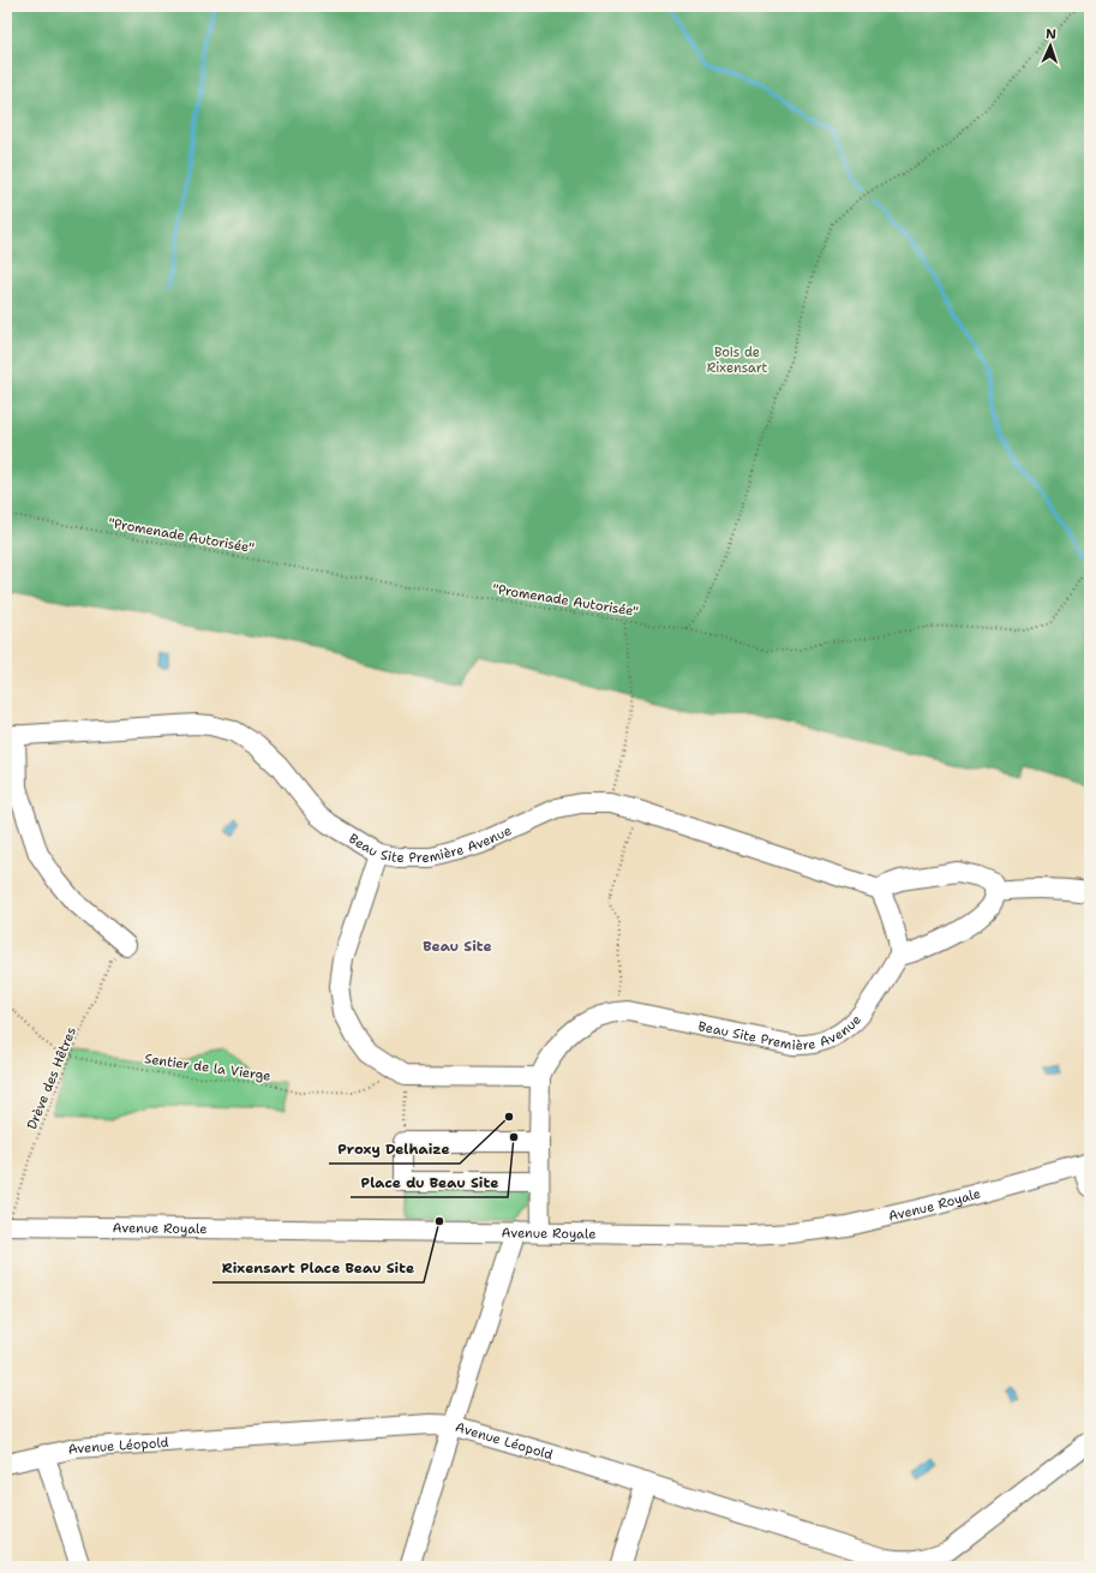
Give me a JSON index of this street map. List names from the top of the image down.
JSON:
{
  "streets": {
    "street": ["Beau Site Première Avenue", "Avenue Royale", "Avenue Léopold"],
    "path": ["\"Promenade Autorisée\"", "Sentier de la Vierge", "Drève des Hêtres"]
  },
  "crossings": [
    ["Sentier de la Vierge", "Drève des Hêtres"],
    ["Drève des Hêtres", "Avenue Royale"]
  ],
  "districts": ["Beau Site"],
  "parks": ["Bois de Rixensart"],
  "places": ["Proxy Delhaize", "Place du Beau Site", "Rixensart Place Beau Site"],
  "north": "top"
}
